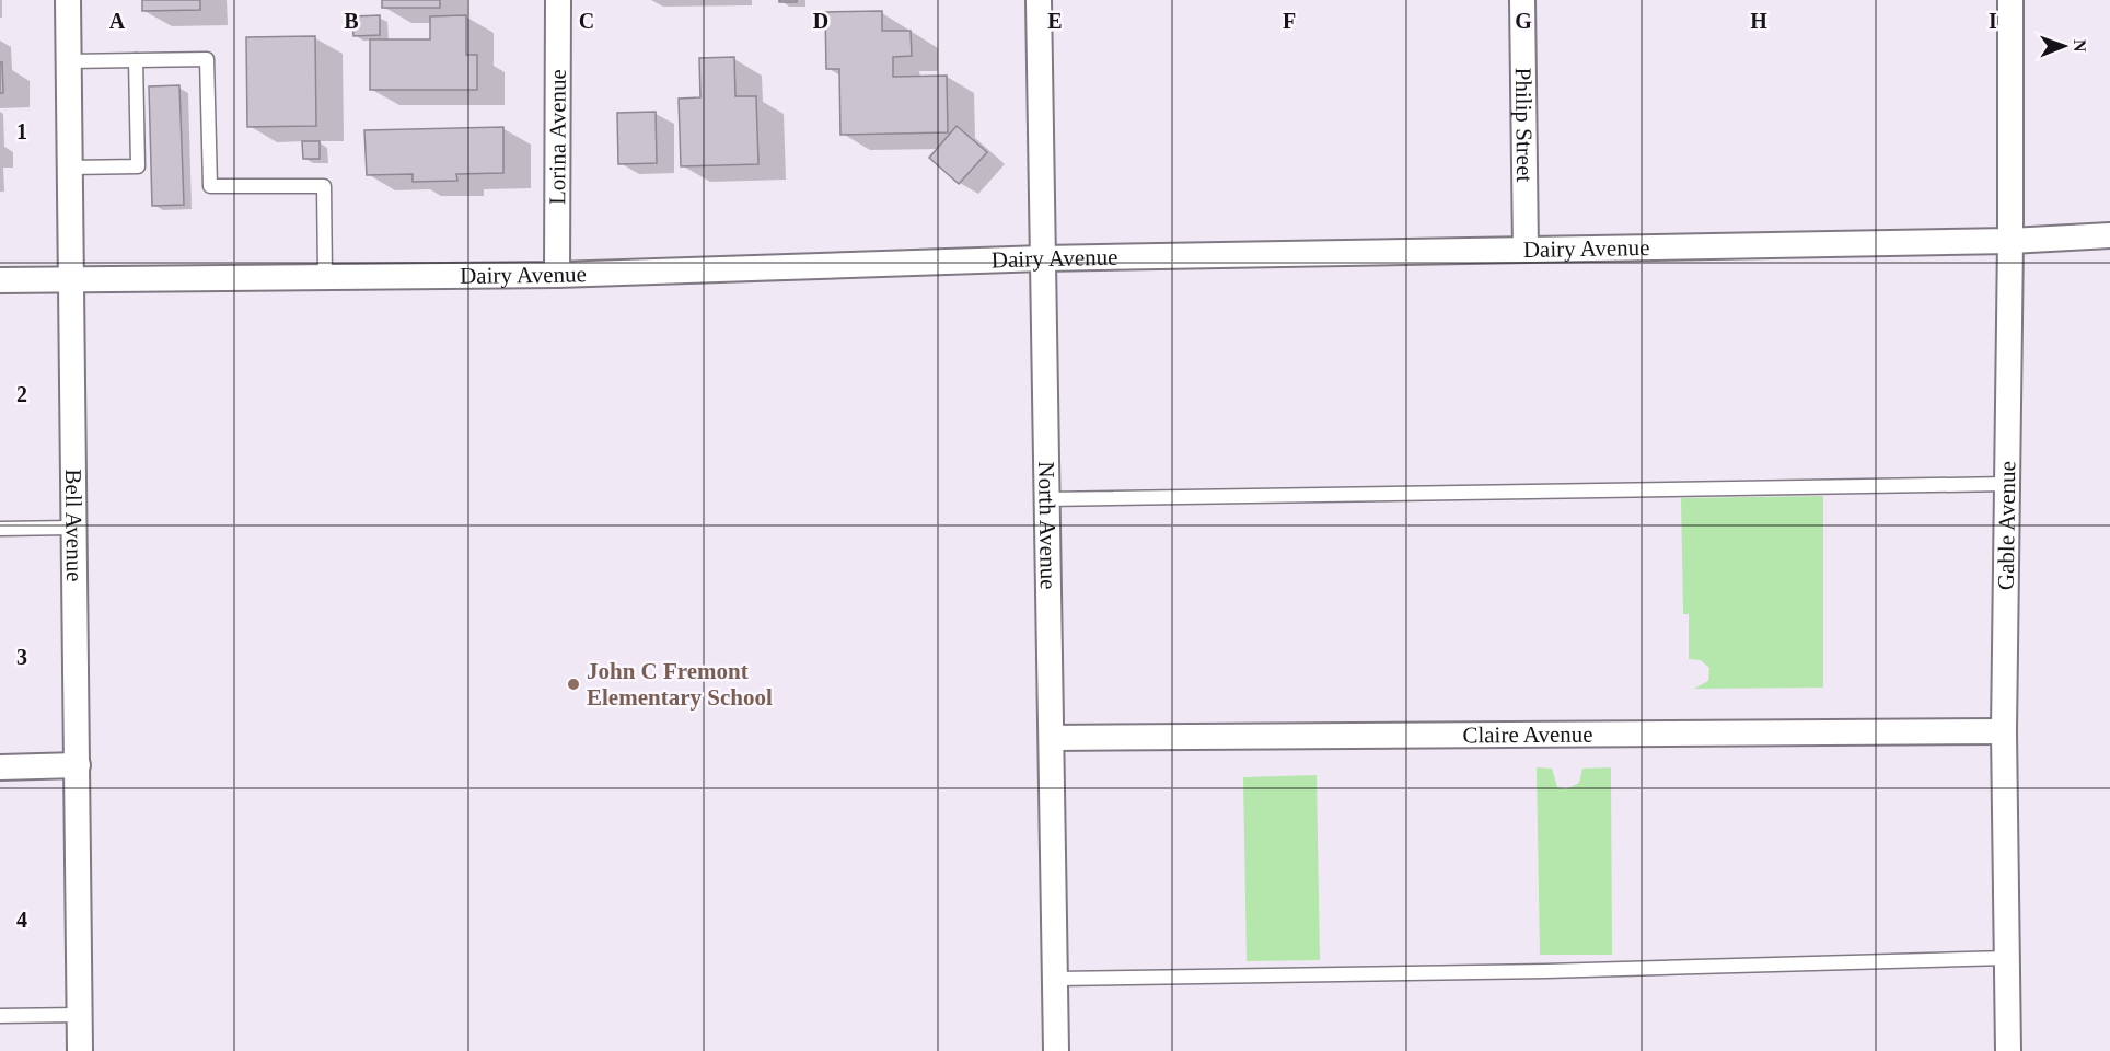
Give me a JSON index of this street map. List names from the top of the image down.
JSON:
{
  "streets": {
    "street": [
      "Philip Street",
      "Lorina Avenue",
      "Dairy Avenue",
      "Bell Avenue",
      "North Avenue",
      "Gable Avenue",
      "Claire Avenue"
    ]
  },
  "crossings": [
    ["Philip Street", "Dairy Avenue"],
    ["Lorina Avenue", "Dairy Avenue"],
    ["Dairy Avenue", "Bell Avenue"],
    ["Dairy Avenue", "North Avenue"],
    ["Dairy Avenue", "Gable Avenue"],
    ["North Avenue", "Claire Avenue"],
    ["Gable Avenue", "Claire Avenue"]
  ],
  "places": ["John C Fremont Elementary School"],
  "north": "right",
  "grid": {
    "columns": [
      "A",
      "B",
      "C",
      "D",
      "E",
      "F",
      "G",
      "H",
      "I"
    ],
    "rows": [
      "1",
      "2",
      "3",
      "4"
    ]
  }
}
